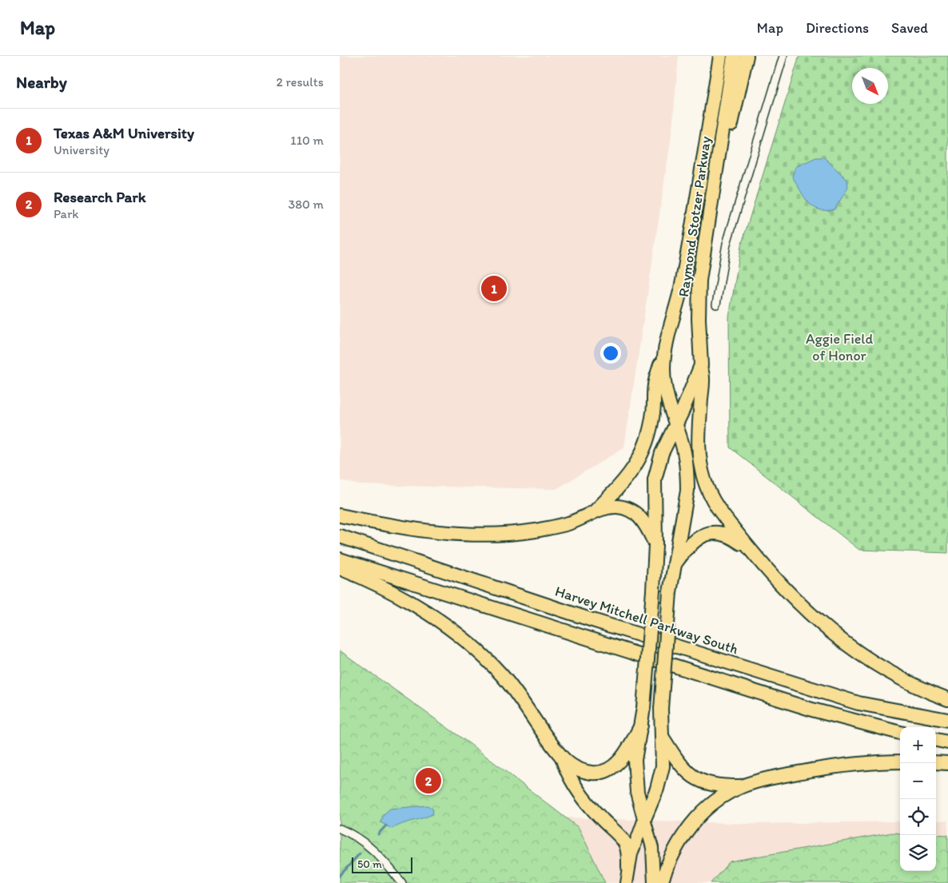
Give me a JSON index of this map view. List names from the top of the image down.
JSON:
{
  "streets": {
    "highway": ["Raymond Stotzer Parkway", "Harvey Mitchell Parkway South"]
  },
  "parks": ["Aggie Field of Honor"],
  "scale_bar": "50 m",
  "north": "bottom right",
  "page": {
    "header": "Map",
    "nav": ["Map", "Directions", "Saved"],
    "heading": ["Nearby", "2 results"],
    "list": [
      {
        "mark": "1",
        "name": "Texas A&M University",
        "note": "University",
        "value": "110 m"
      },
      {
        "mark": "2",
        "name": "Research Park",
        "note": "Park",
        "value": "380 m"
      }
    ],
    "pins": ["1", "2"],
    "map_buttons": ["+", "−"],
    "scale": "50 m"
  }
}
